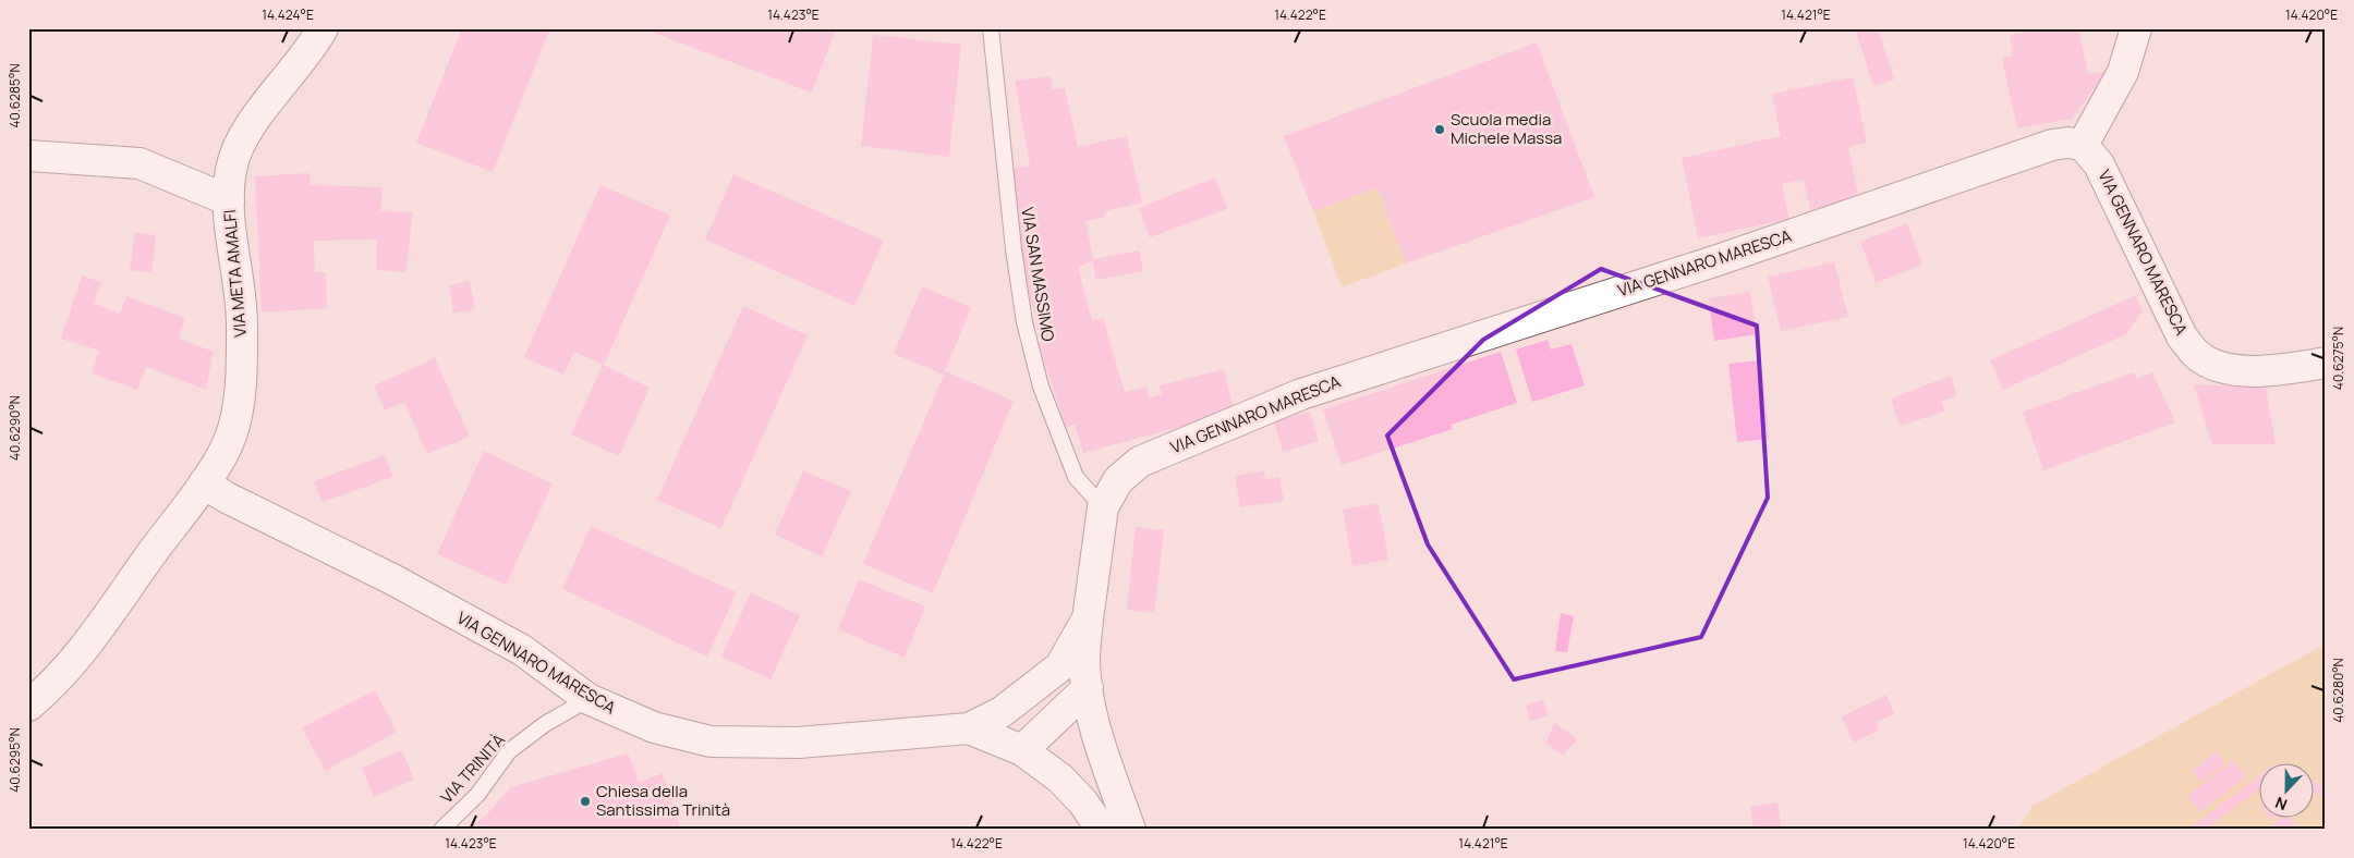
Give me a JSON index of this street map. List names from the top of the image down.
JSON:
{
  "streets": {
    "main road": ["VIA GENNARO MARESCA", "VIA META AMALFI"],
    "lane": ["VIA SAN MASSIMO", "VIA TRINITÀ"]
  },
  "crossings": [
    ["VIA GENNARO MARESCA", "VIA META AMALFI"],
    ["VIA GENNARO MARESCA", "VIA SAN MASSIMO"],
    ["VIA GENNARO MARESCA", "VIA TRINITÀ"]
  ],
  "places": ["Scuola media Michele Massa", "Chiesa della Santissima Trinità"],
  "north": "bottom",
  "coordinates": [
    "14.424°E",
    "14.423°E",
    "14.422°E",
    "14.421°E",
    "14.420°E",
    "40.6285°N",
    "40.6275°N",
    "40.6290°N",
    "40.6280°N",
    "40.6295°N"
  ]
}
